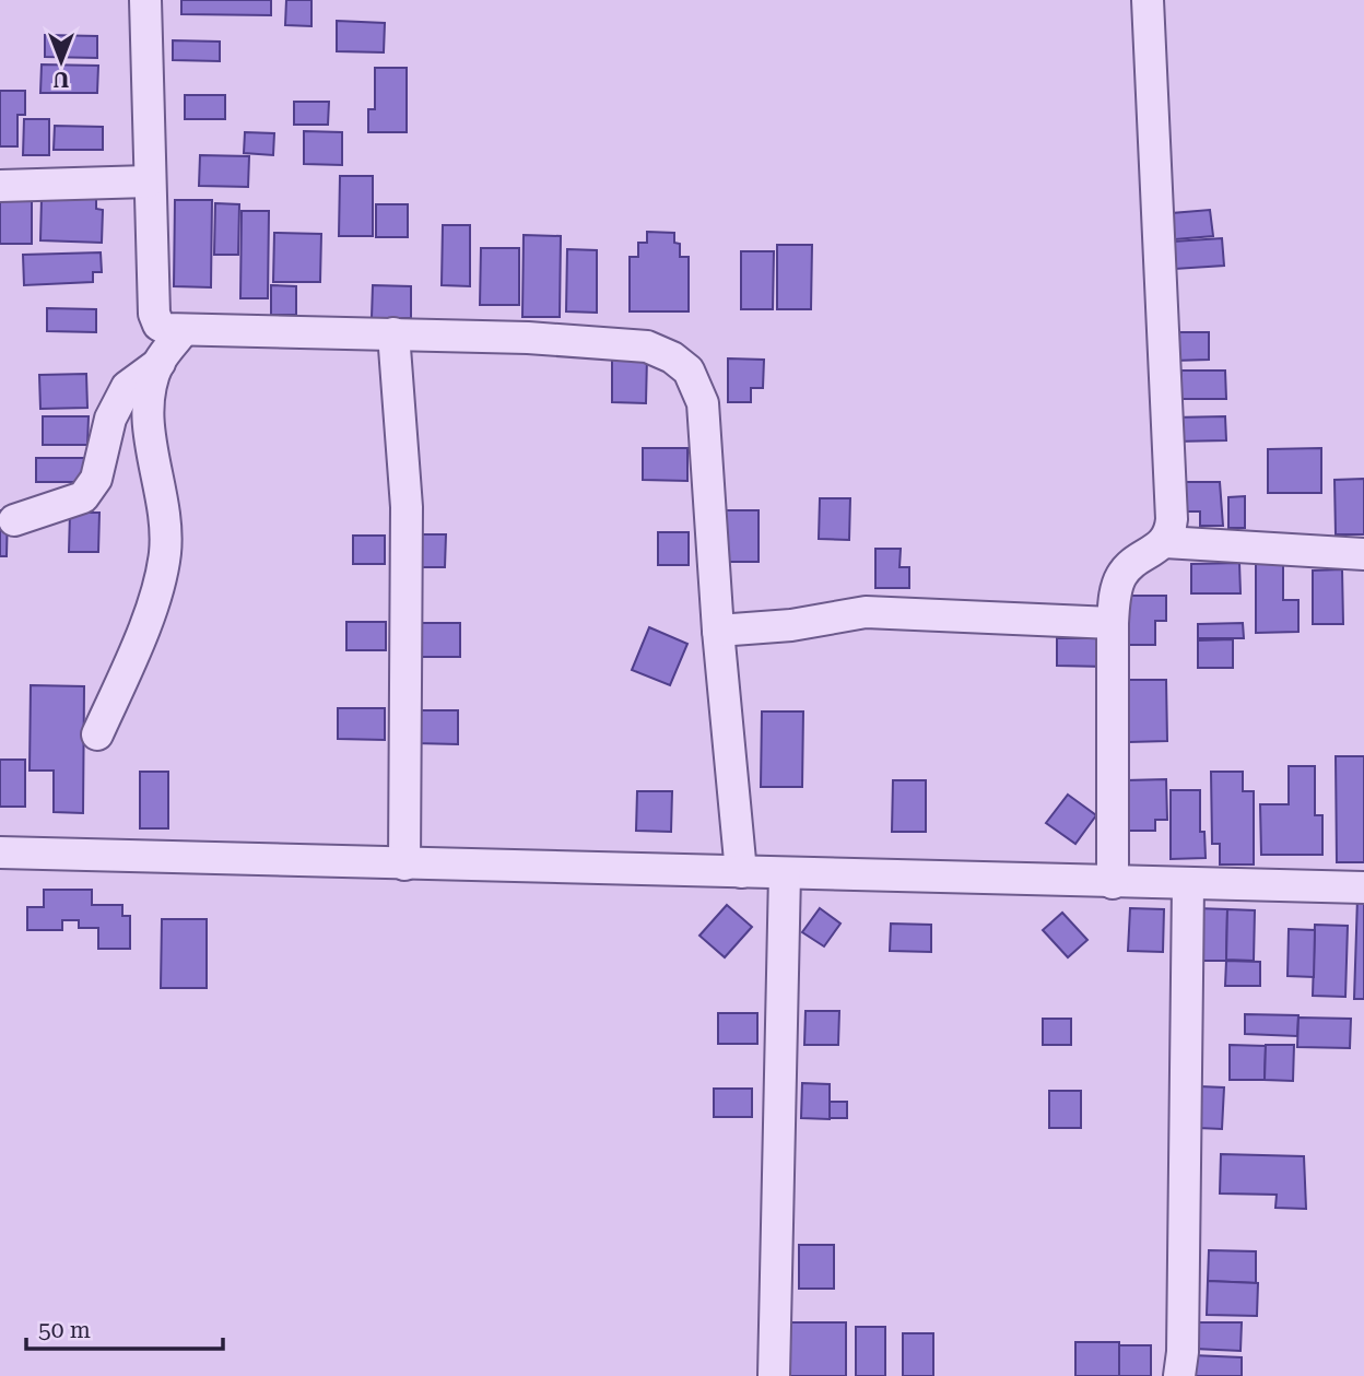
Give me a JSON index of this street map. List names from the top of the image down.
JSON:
{
  "scale_bar": "50 m",
  "north": "bottom"
}
